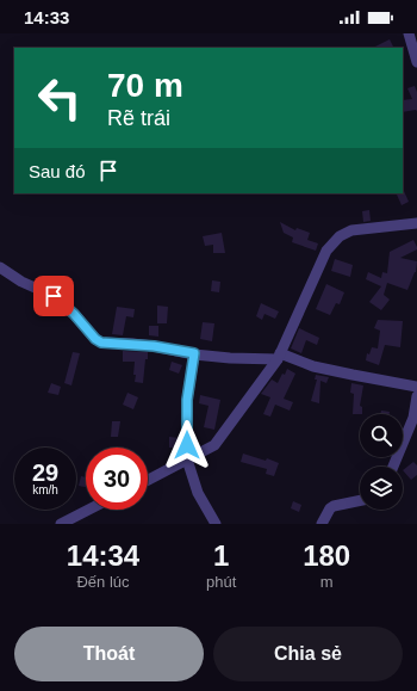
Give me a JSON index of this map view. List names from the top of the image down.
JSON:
{
  "page": {
    "status": "14:33",
    "turn": ["70 m", "Rẽ trái"],
    "then": "Sau đó",
    "speed": "29 km/h",
    "limit": "30",
    "eta": [
      "14:34",
      "Đến lúc",
      "1",
      "phút",
      "180",
      "m"
    ],
    "buttons": ["Thoát", "Chia sẻ"]
  }
}
